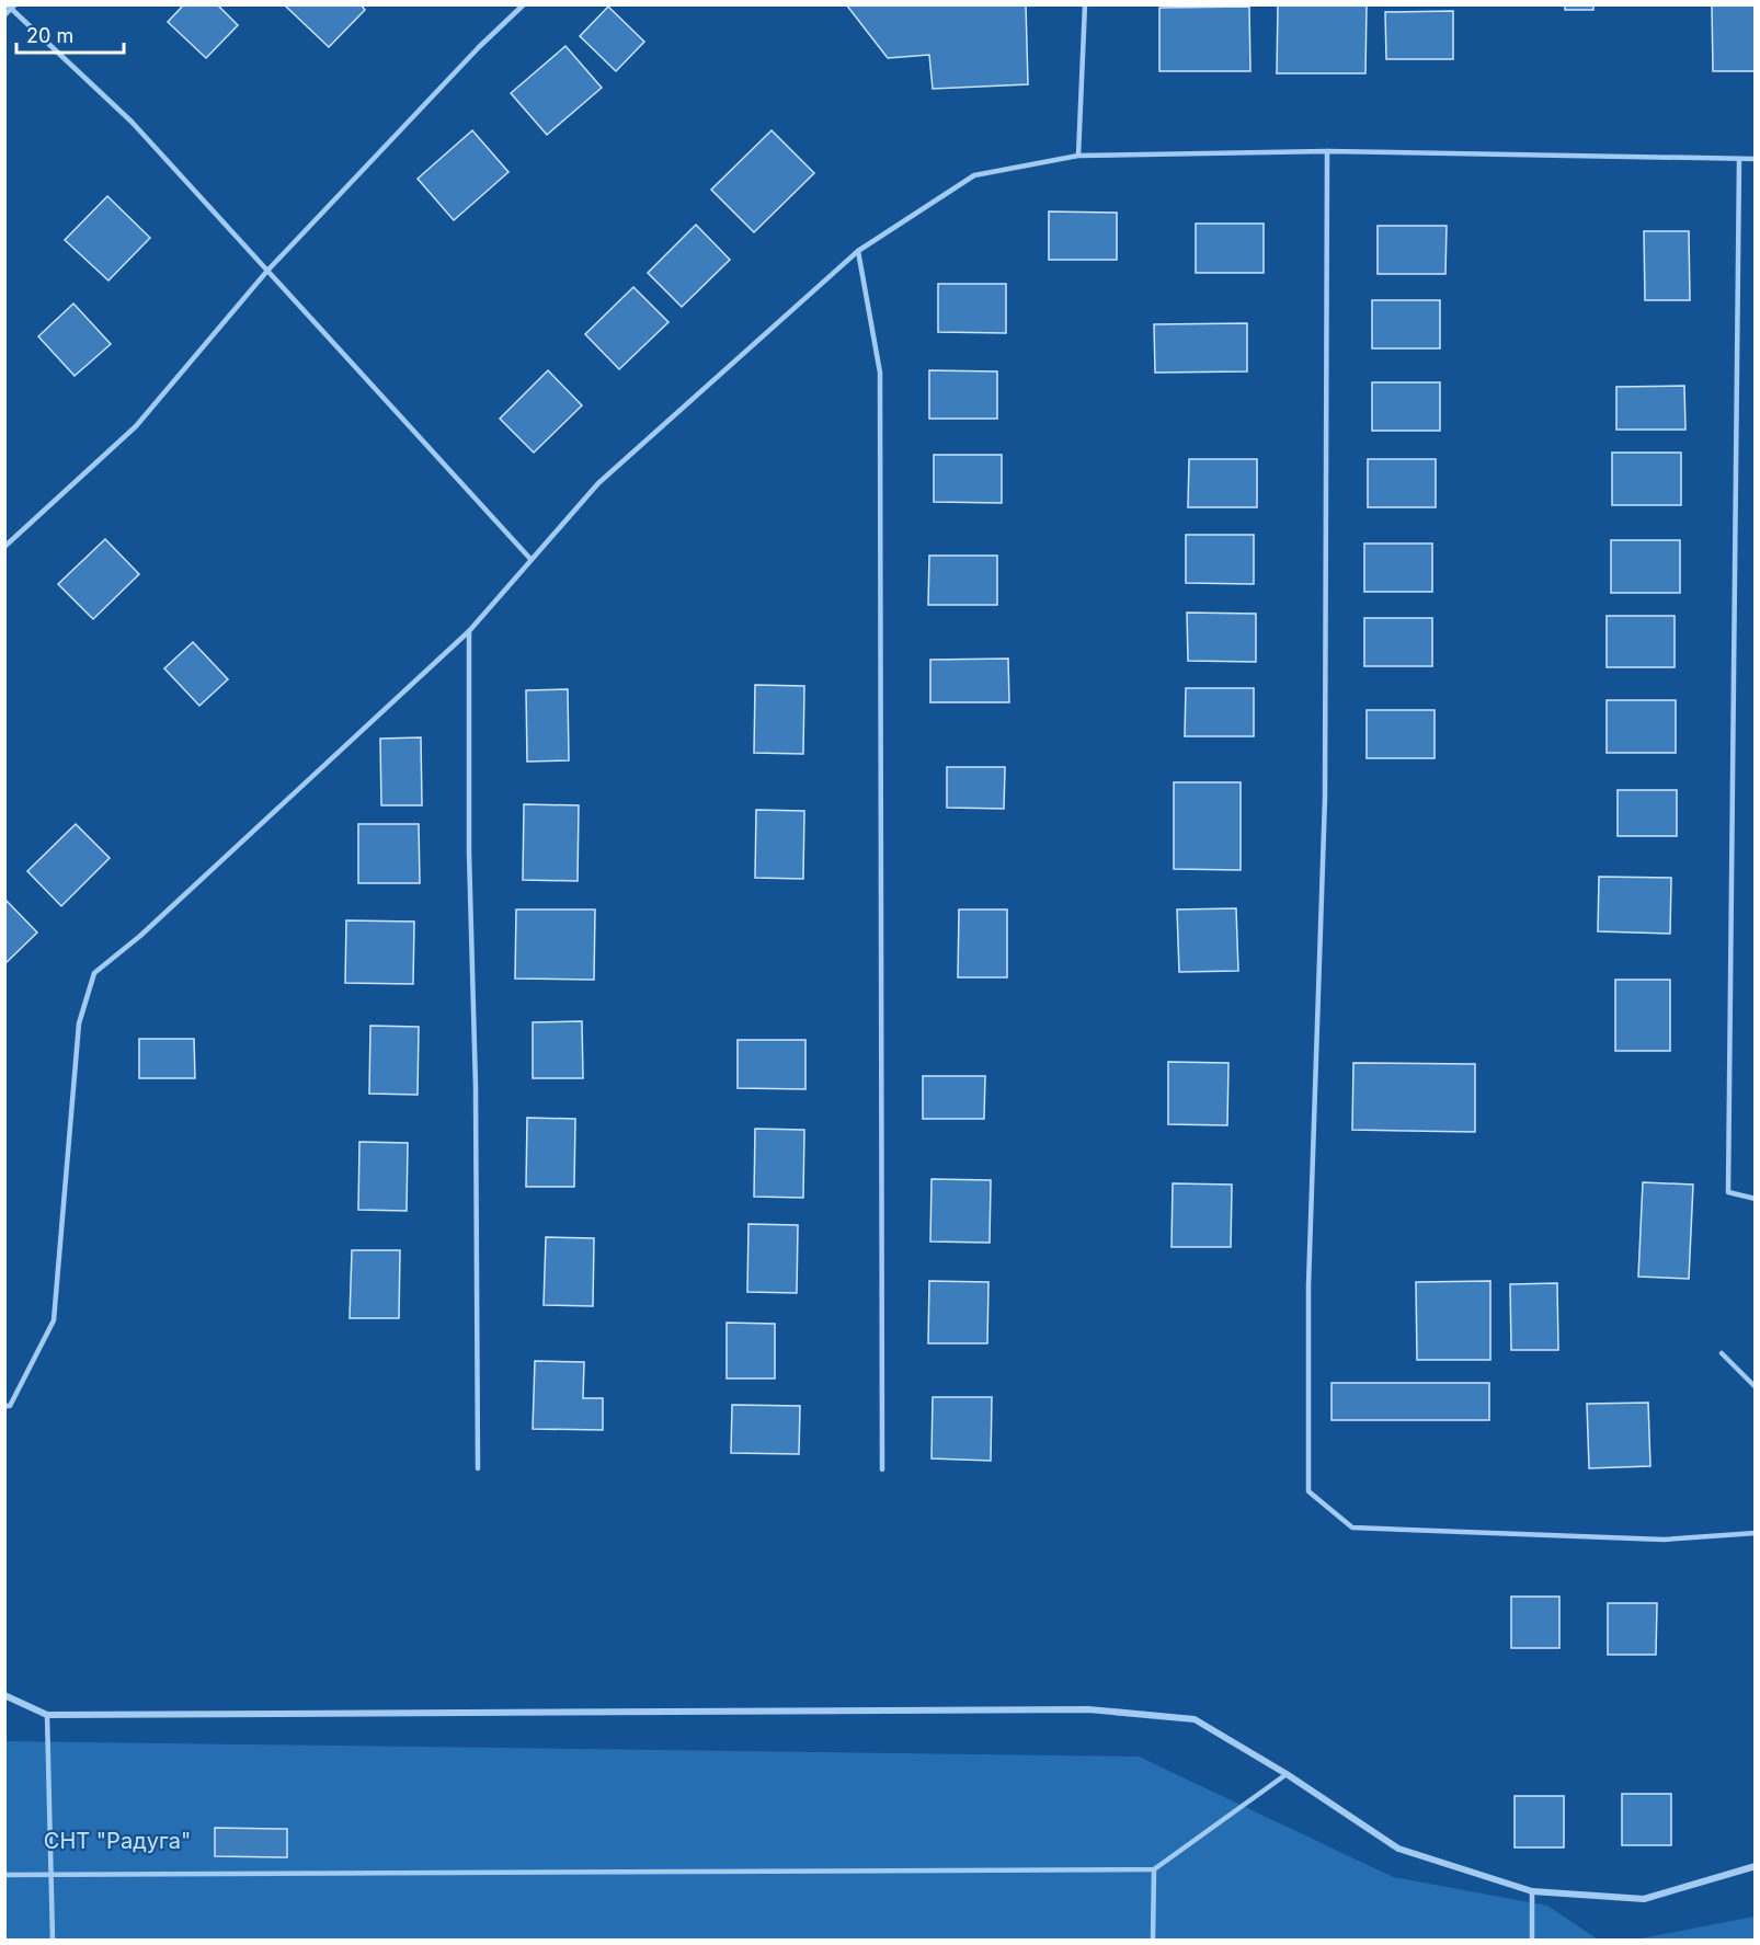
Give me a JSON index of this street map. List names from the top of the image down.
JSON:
{
  "parks": ["СНТ \"Радуга\""],
  "scale_bar": "20 m"
}
